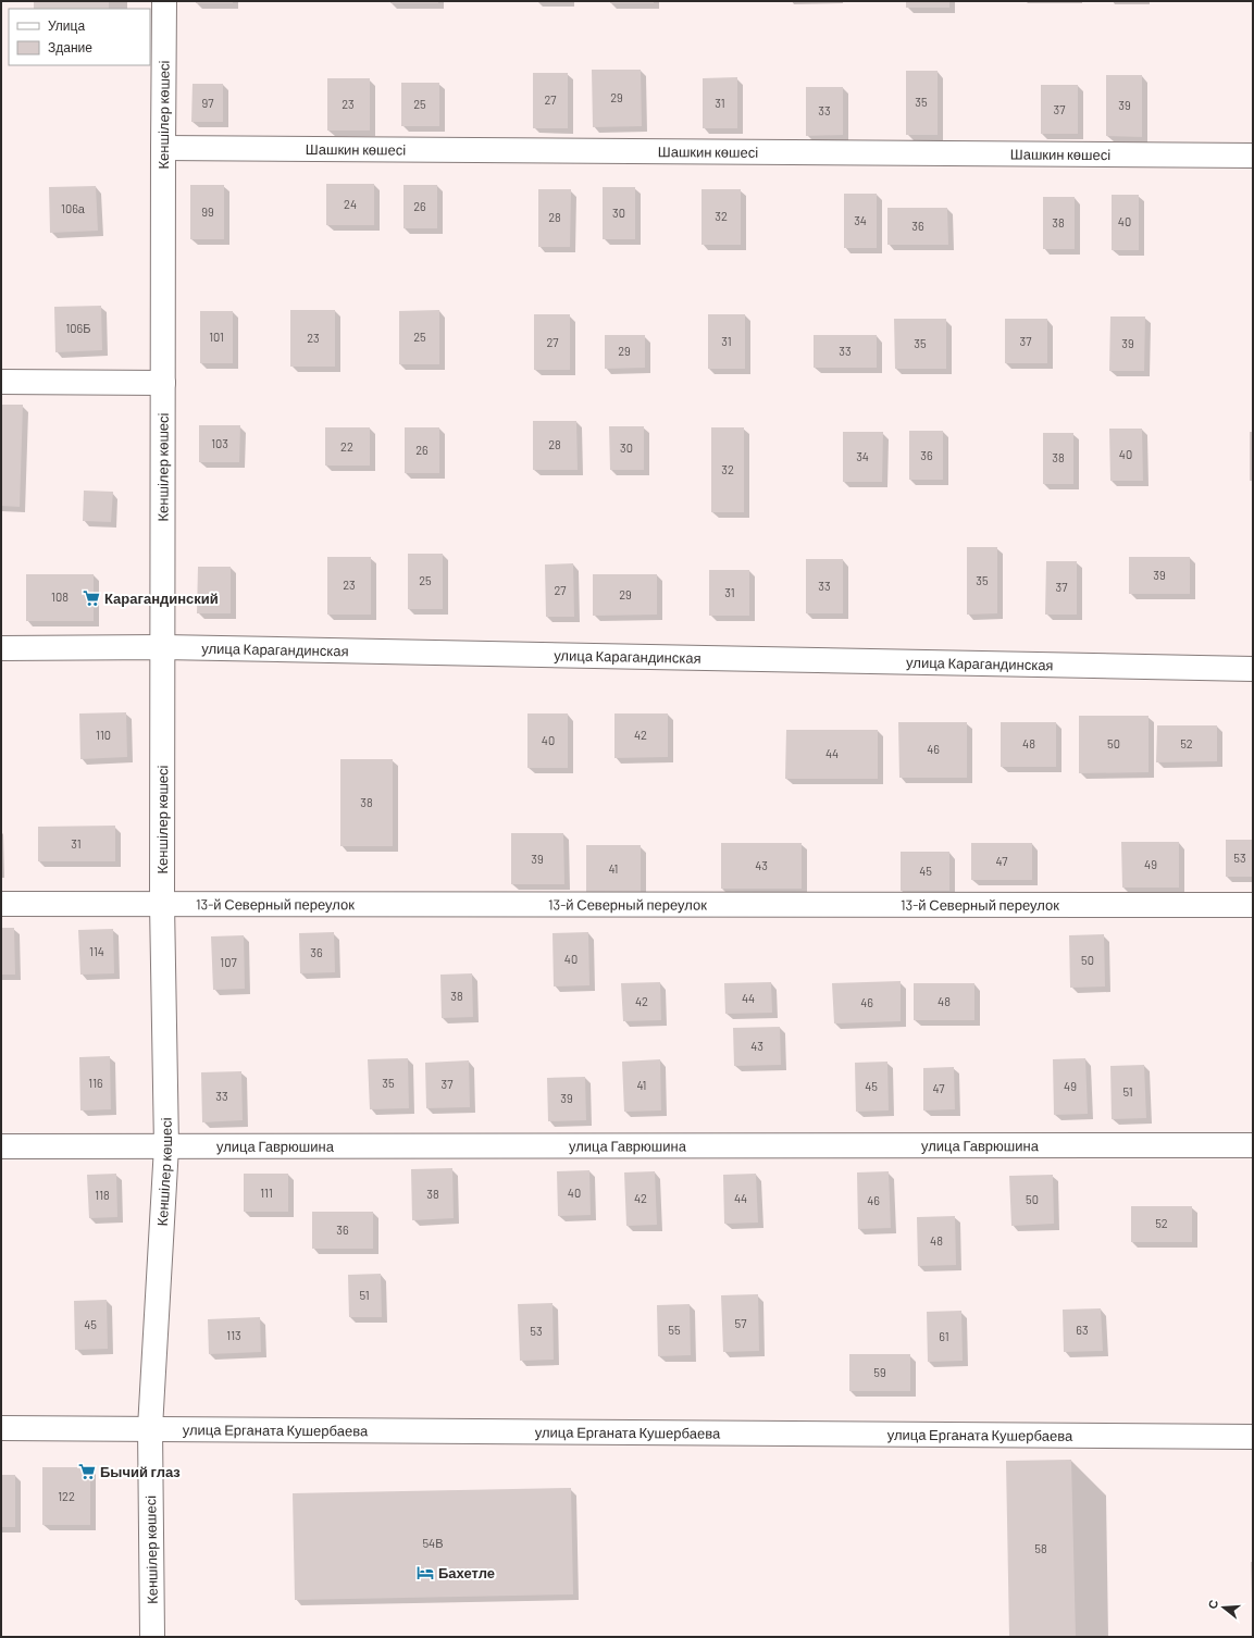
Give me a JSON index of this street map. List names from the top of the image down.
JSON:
{
  "streets": {
    "street": [
      "Кеншілер көшесі",
      "Шашкин көшесі",
      "улица Карагандинская",
      "13-й Северный переулок",
      "улица Гаврюшина",
      "улица Ерганата Кушербаева"
    ]
  },
  "crossings": [
    ["Кеншілер көшесі", "Шашкин көшесі"],
    ["Кеншілер көшесі", "улица Карагандинская"],
    ["Кеншілер көшесі", "13-й Северный переулок"],
    ["Кеншілер көшесі", "улица Гаврюшина"],
    ["Кеншілер көшесі", "улица Ерганата Кушербаева"]
  ],
  "places": {
    "supermarket": ["Карагандинский", "Бычий глаз"],
    "hotel": ["Бахетле"]
  },
  "house_numbers": [
    "29",
    "27",
    "35",
    "97",
    "31",
    "23",
    "25",
    "39",
    "37",
    "33",
    "24",
    "26",
    "106а",
    "99",
    "30",
    "32",
    "28",
    "34",
    "40",
    "38",
    "36",
    "106Б",
    "101",
    "25",
    "23",
    "31",
    "37",
    "27",
    "35",
    "39",
    "29",
    "33",
    "103",
    "28",
    "22",
    "30",
    "26",
    "40",
    "36",
    "34",
    "38",
    "32",
    "39",
    "25",
    "35",
    "23",
    "33",
    "37",
    "27",
    "31",
    "29",
    "108",
    "110",
    "42",
    "40",
    "48",
    "50",
    "52",
    "46",
    "44",
    "38",
    "31",
    "53",
    "39",
    "47",
    "49",
    "43",
    "41",
    "45",
    "114",
    "36",
    "40",
    "50",
    "107",
    "38",
    "44",
    "42",
    "48",
    "46",
    "43",
    "116",
    "35",
    "37",
    "41",
    "45",
    "49",
    "47",
    "51",
    "33",
    "39",
    "111",
    "40",
    "38",
    "118",
    "42",
    "44",
    "50",
    "46",
    "52",
    "36",
    "48",
    "51",
    "57",
    "45",
    "55",
    "63",
    "53",
    "113",
    "61",
    "59",
    "122",
    "54В",
    "58"
  ],
  "legend": ["Улица", "Здание"],
  "north": "left"
}
